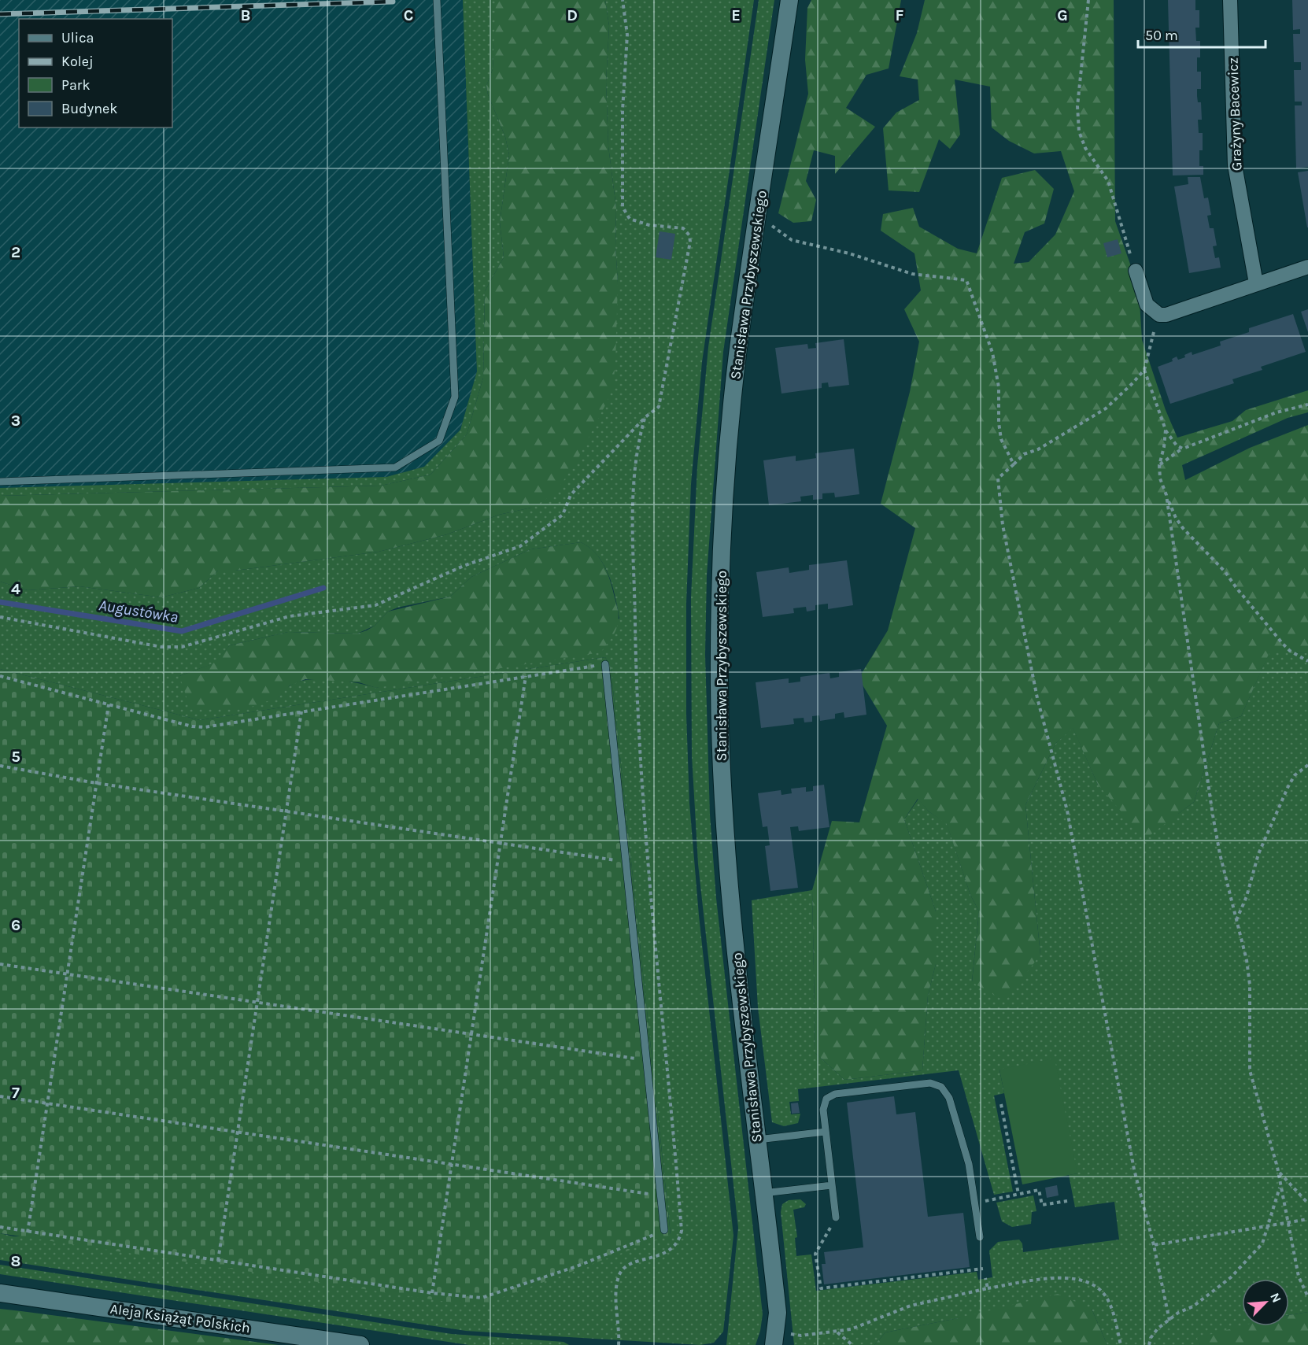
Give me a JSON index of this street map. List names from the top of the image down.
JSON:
{
  "streets": {
    "street": ["Grażyny Bacewicz", "Stanisława Przybyszewskiego", "Aleja Książąt Polskich"]
  },
  "water": ["Augustówka"],
  "legend": [
    "Ulica",
    "Kolej",
    "Park",
    "Budynek"
  ],
  "scale_bar": "50 m",
  "north": "top right",
  "grid": {
    "columns": [
      "B",
      "C",
      "D",
      "E",
      "F",
      "G"
    ],
    "rows": [
      "2",
      "3",
      "4",
      "5",
      "6",
      "7",
      "8"
    ]
  }
}
